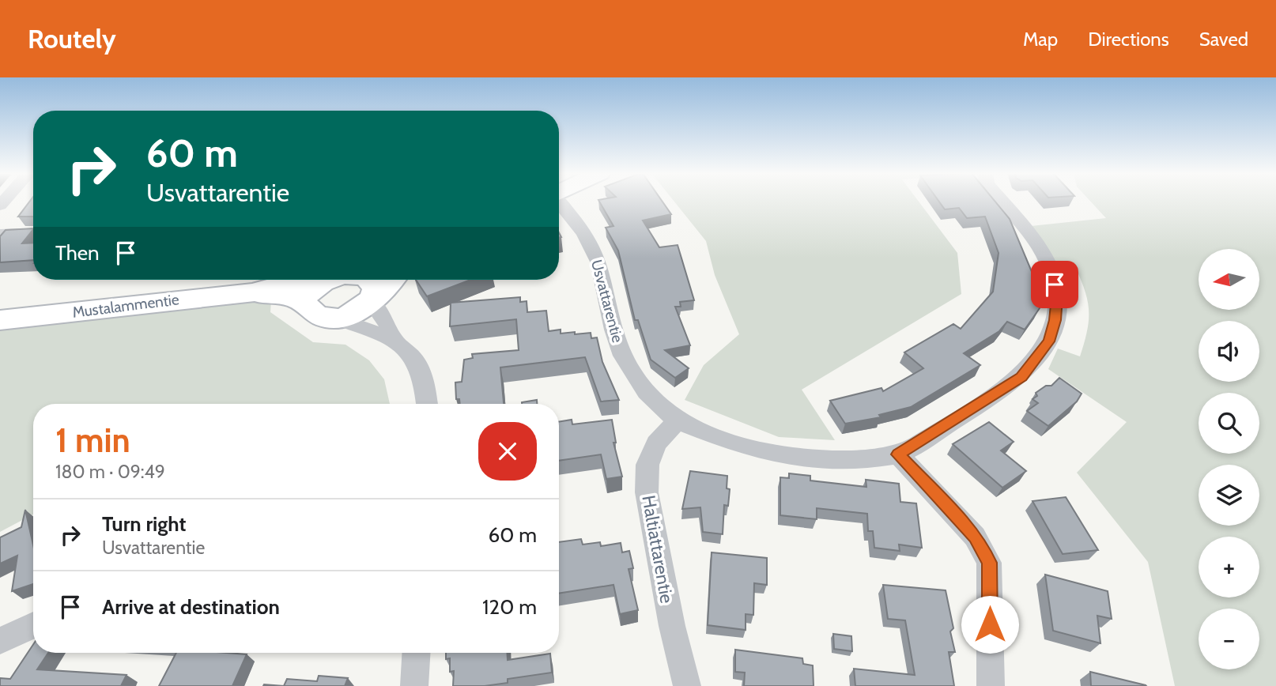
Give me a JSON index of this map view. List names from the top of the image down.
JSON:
{
  "streets": {
    "street": ["Usvattarentie", "Mustalammentie", "Haltiattarentie"]
  },
  "crossings": [
    ["Usvattarentie", "Haltiattarentie"]
  ],
  "north": "left",
  "page": {
    "header": "Routely",
    "nav": ["Map", "Directions", "Saved"],
    "turn": ["60 m", "Usvattarentie"],
    "then": "Then",
    "map_buttons": ["+", "−"],
    "heading": ["1 min", "180 m · 09:49"],
    "list": [
      {
        "name": "Turn right",
        "note": "Usvattarentie",
        "value": "60 m"
      },
      {
        "name": "Arrive at destination",
        "value": "120 m"
      }
    ]
  }
}
